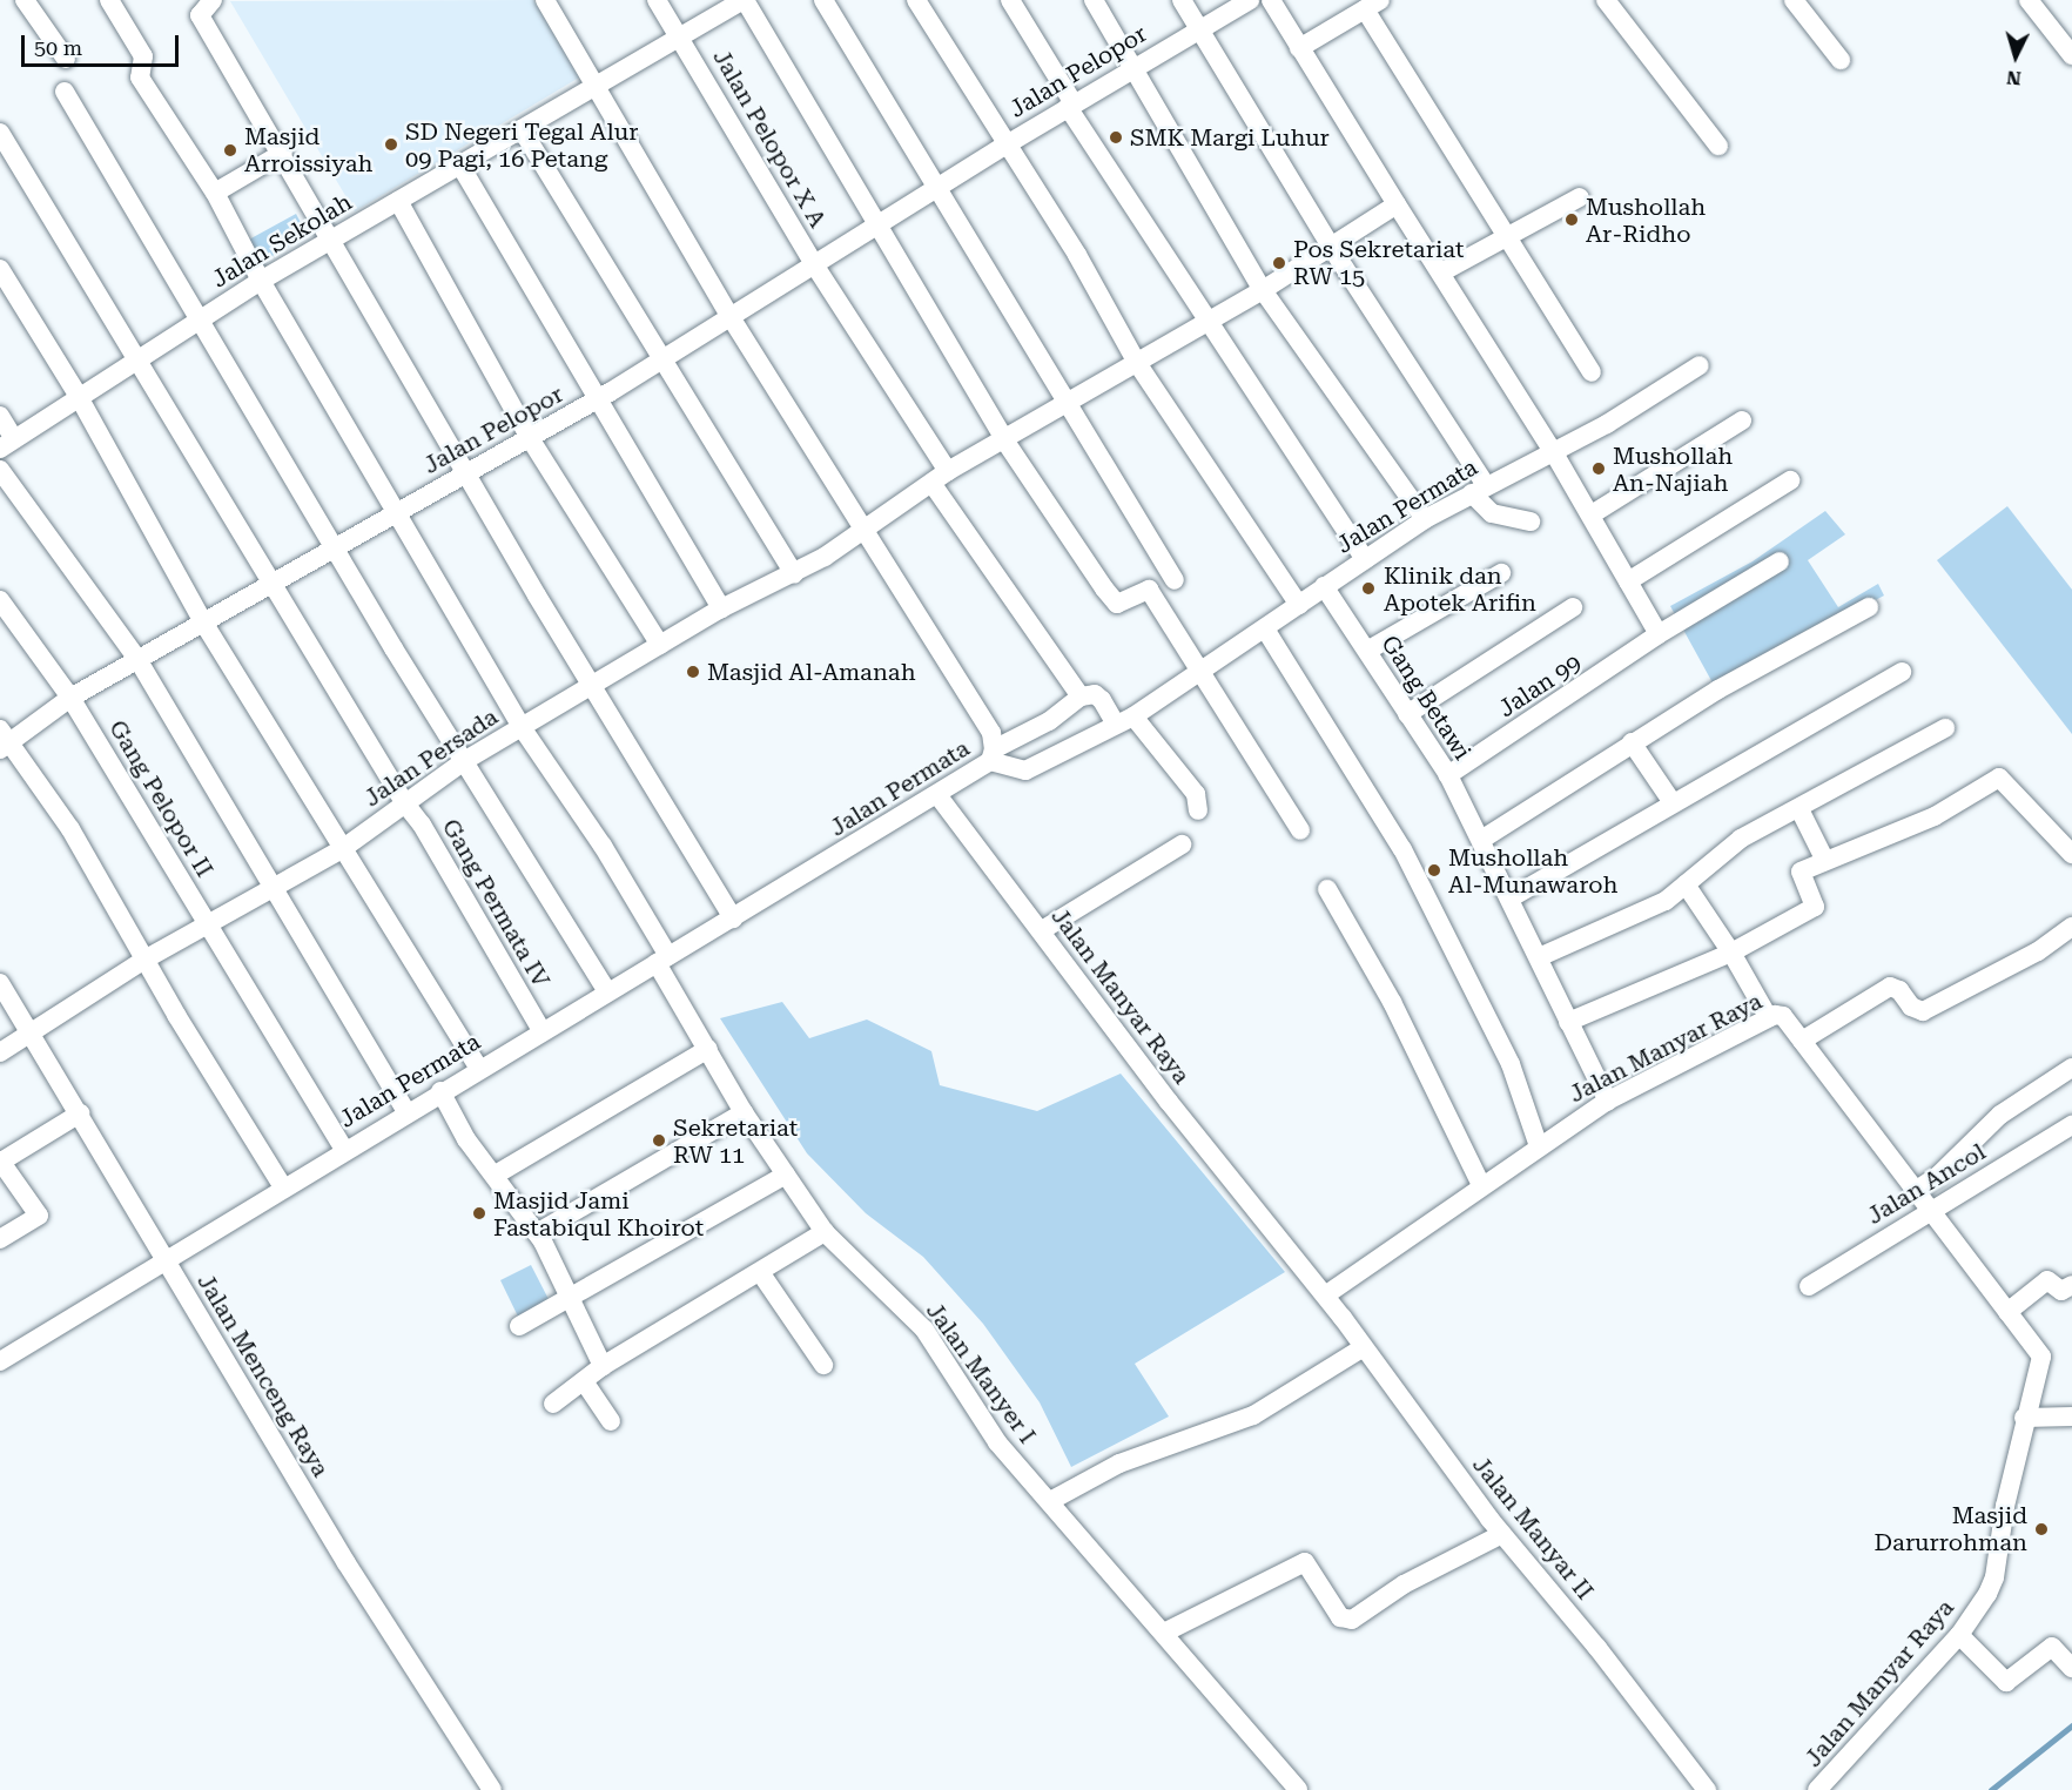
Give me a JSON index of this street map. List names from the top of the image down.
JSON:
{
  "streets": {
    "street": [
      "Jalan Pelopor",
      "Jalan Pelopor X A",
      "Jalan Sekolah",
      "Jalan Permata",
      "Jalan 99",
      "Gang Betawi",
      "Jalan Persada",
      "Gang Pelopor II",
      "Gang Permata IV",
      "Jalan Manyar Raya",
      "Jalan Ancol",
      "Jalan Manyer I",
      "Jalan Menceng Raya",
      "Jalan Manyar II"
    ]
  },
  "crossings": [
    ["Jalan Pelopor", "Jalan Pelopor X A"],
    ["Jalan Pelopor", "Jalan Permata"],
    ["Jalan Pelopor", "Jalan Persada"],
    ["Jalan Pelopor", "Gang Pelopor II"],
    ["Jalan Pelopor", "Gang Permata IV"],
    ["Jalan Pelopor", "Jalan Manyer I"],
    ["Jalan Pelopor X A", "Jalan Sekolah"],
    ["Jalan Pelopor X A", "Jalan Persada"],
    ["Jalan Sekolah", "Gang Permata IV"],
    ["Jalan Sekolah", "Jalan Manyer I"],
    ["Jalan Permata", "Gang Betawi"],
    ["Jalan Permata", "Gang Pelopor II"],
    ["Jalan Permata", "Gang Permata IV"],
    ["Jalan Permata", "Jalan Manyar Raya"],
    ["Jalan Permata", "Jalan Manyer I"],
    ["Jalan Permata", "Jalan Menceng Raya"],
    ["Jalan 99", "Gang Betawi"],
    ["Gang Betawi", "Jalan Manyar Raya"],
    ["Jalan Persada", "Gang Pelopor II"],
    ["Jalan Persada", "Gang Permata IV"],
    ["Jalan Persada", "Jalan Manyer I"],
    ["Jalan Persada", "Jalan Menceng Raya"],
    ["Jalan Manyar Raya", "Jalan Ancol"],
    ["Jalan Manyar Raya", "Jalan Manyar II"]
  ],
  "places": [
    "SMK Margi Luhur",
    "SD Negeri Tegal Alur 09 Pagi, 16 Petang",
    "Masjid Arroissiyah",
    "Mushollah Ar-Ridho",
    "Pos Sekretariat RW 15",
    "Mushollah An-Najiah",
    "Klinik dan Apotek Arifin",
    "Masjid Al-Amanah",
    "Mushollah Al-Munawaroh",
    "Sekretariat RW 11",
    "Masjid Jami Fastabiqul Khoirot",
    "Masjid Darurrohman"
  ],
  "scale_bar": "50 m",
  "north": "bottom"
}
